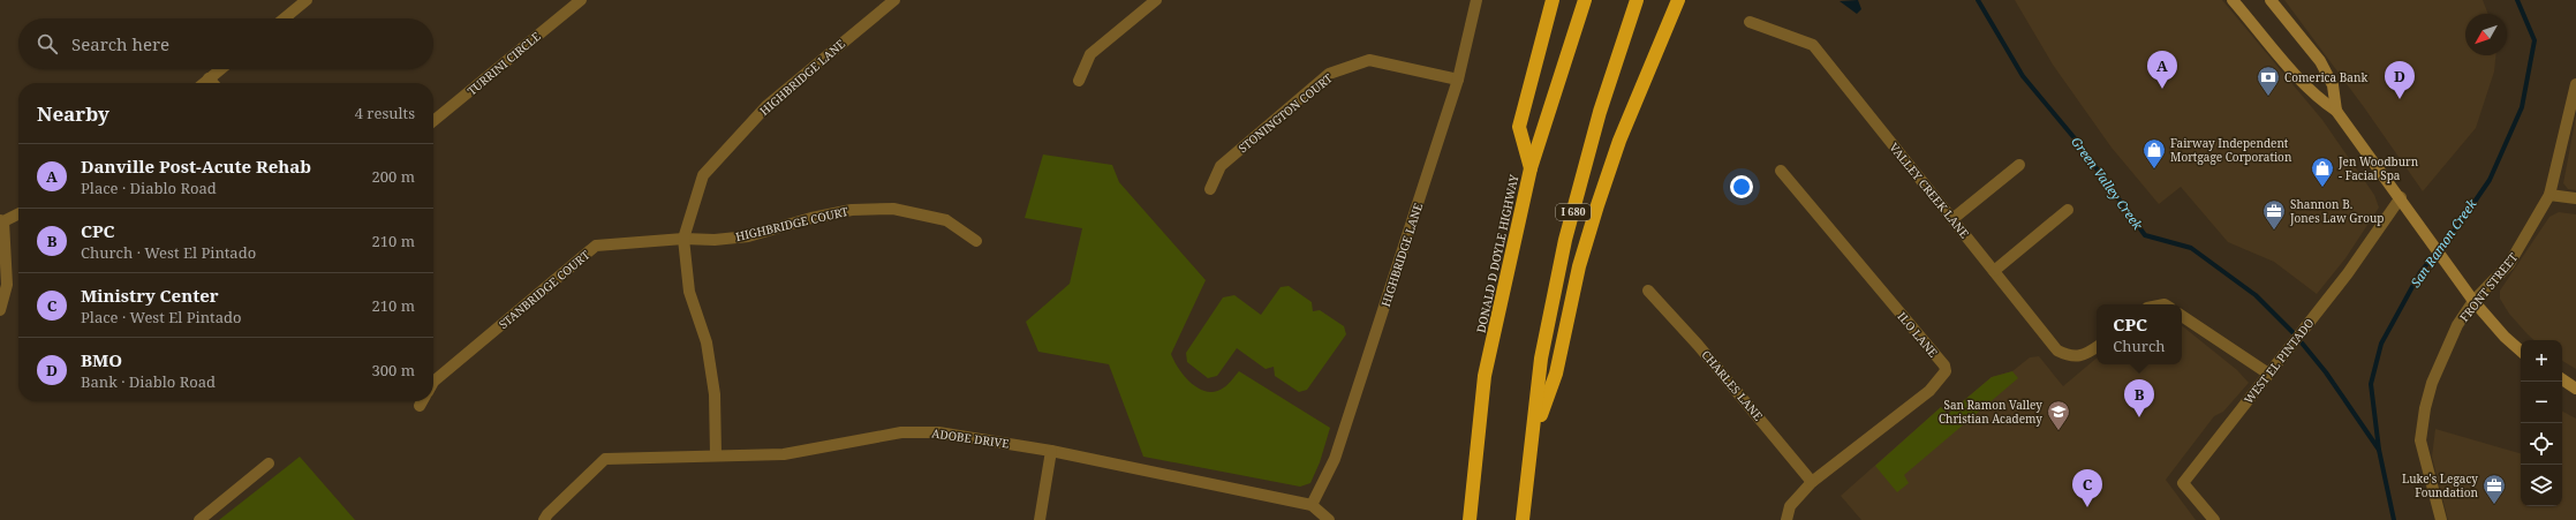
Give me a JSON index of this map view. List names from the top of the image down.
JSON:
{
  "streets": {
    "highway": ["I 680", "DONALD D DOYLE HIGHWAY"],
    "street": [
      "TURRINI CIRCLE",
      "HIGHBRIDGE LANE",
      "STONINGTON COURT",
      "VALLEY CREEK LANE",
      "HIGHBRIDGE COURT",
      "FRONT STREET",
      "STANBRIDGE COURT",
      "ILO LANE",
      "WEST EL PINTADO",
      "CHARLES LANE",
      "ADOBE DRIVE"
    ]
  },
  "crossings": [
    ["HIGHBRIDGE LANE", "STONINGTON COURT"],
    ["HIGHBRIDGE LANE", "HIGHBRIDGE COURT"],
    ["HIGHBRIDGE LANE", "STANBRIDGE COURT"],
    ["HIGHBRIDGE LANE", "ADOBE DRIVE"],
    ["HIGHBRIDGE COURT", "STANBRIDGE COURT"],
    ["ILO LANE", "CHARLES LANE"]
  ],
  "water": ["Green Valley Creek", "San Ramon Creek"],
  "places": {
    "bank": ["Comerica Bank"],
    "shop": ["Fairway Independent Mortgage Corporation", "Jen Woodburn - Facial Spa"],
    "office": ["Shannon B. Jones Law Group", "Luke's Legacy Foundation"],
    "school or university": ["San Ramon Valley Christian Academy"]
  },
  "north": "bottom left",
  "page": {
    "search": "Search here",
    "pins": [
      "A",
      "D",
      "B",
      "C"
    ],
    "heading": ["Nearby", "4 results"],
    "list": [
      {
        "mark": "A",
        "name": "Danville Post-Acute Rehab",
        "note": "Place · Diablo Road",
        "value": "200 m"
      },
      {
        "mark": "B",
        "name": "CPC",
        "note": "Church · West El Pintado",
        "value": "210 m"
      },
      {
        "mark": "C",
        "name": "Ministry Center",
        "note": "Place · West El Pintado",
        "value": "210 m"
      },
      {
        "mark": "D",
        "name": "BMO",
        "note": "Bank · Diablo Road",
        "value": "300 m"
      }
    ],
    "popup": ["CPC", "Church"],
    "map_buttons": ["+", "−"]
  }
}
